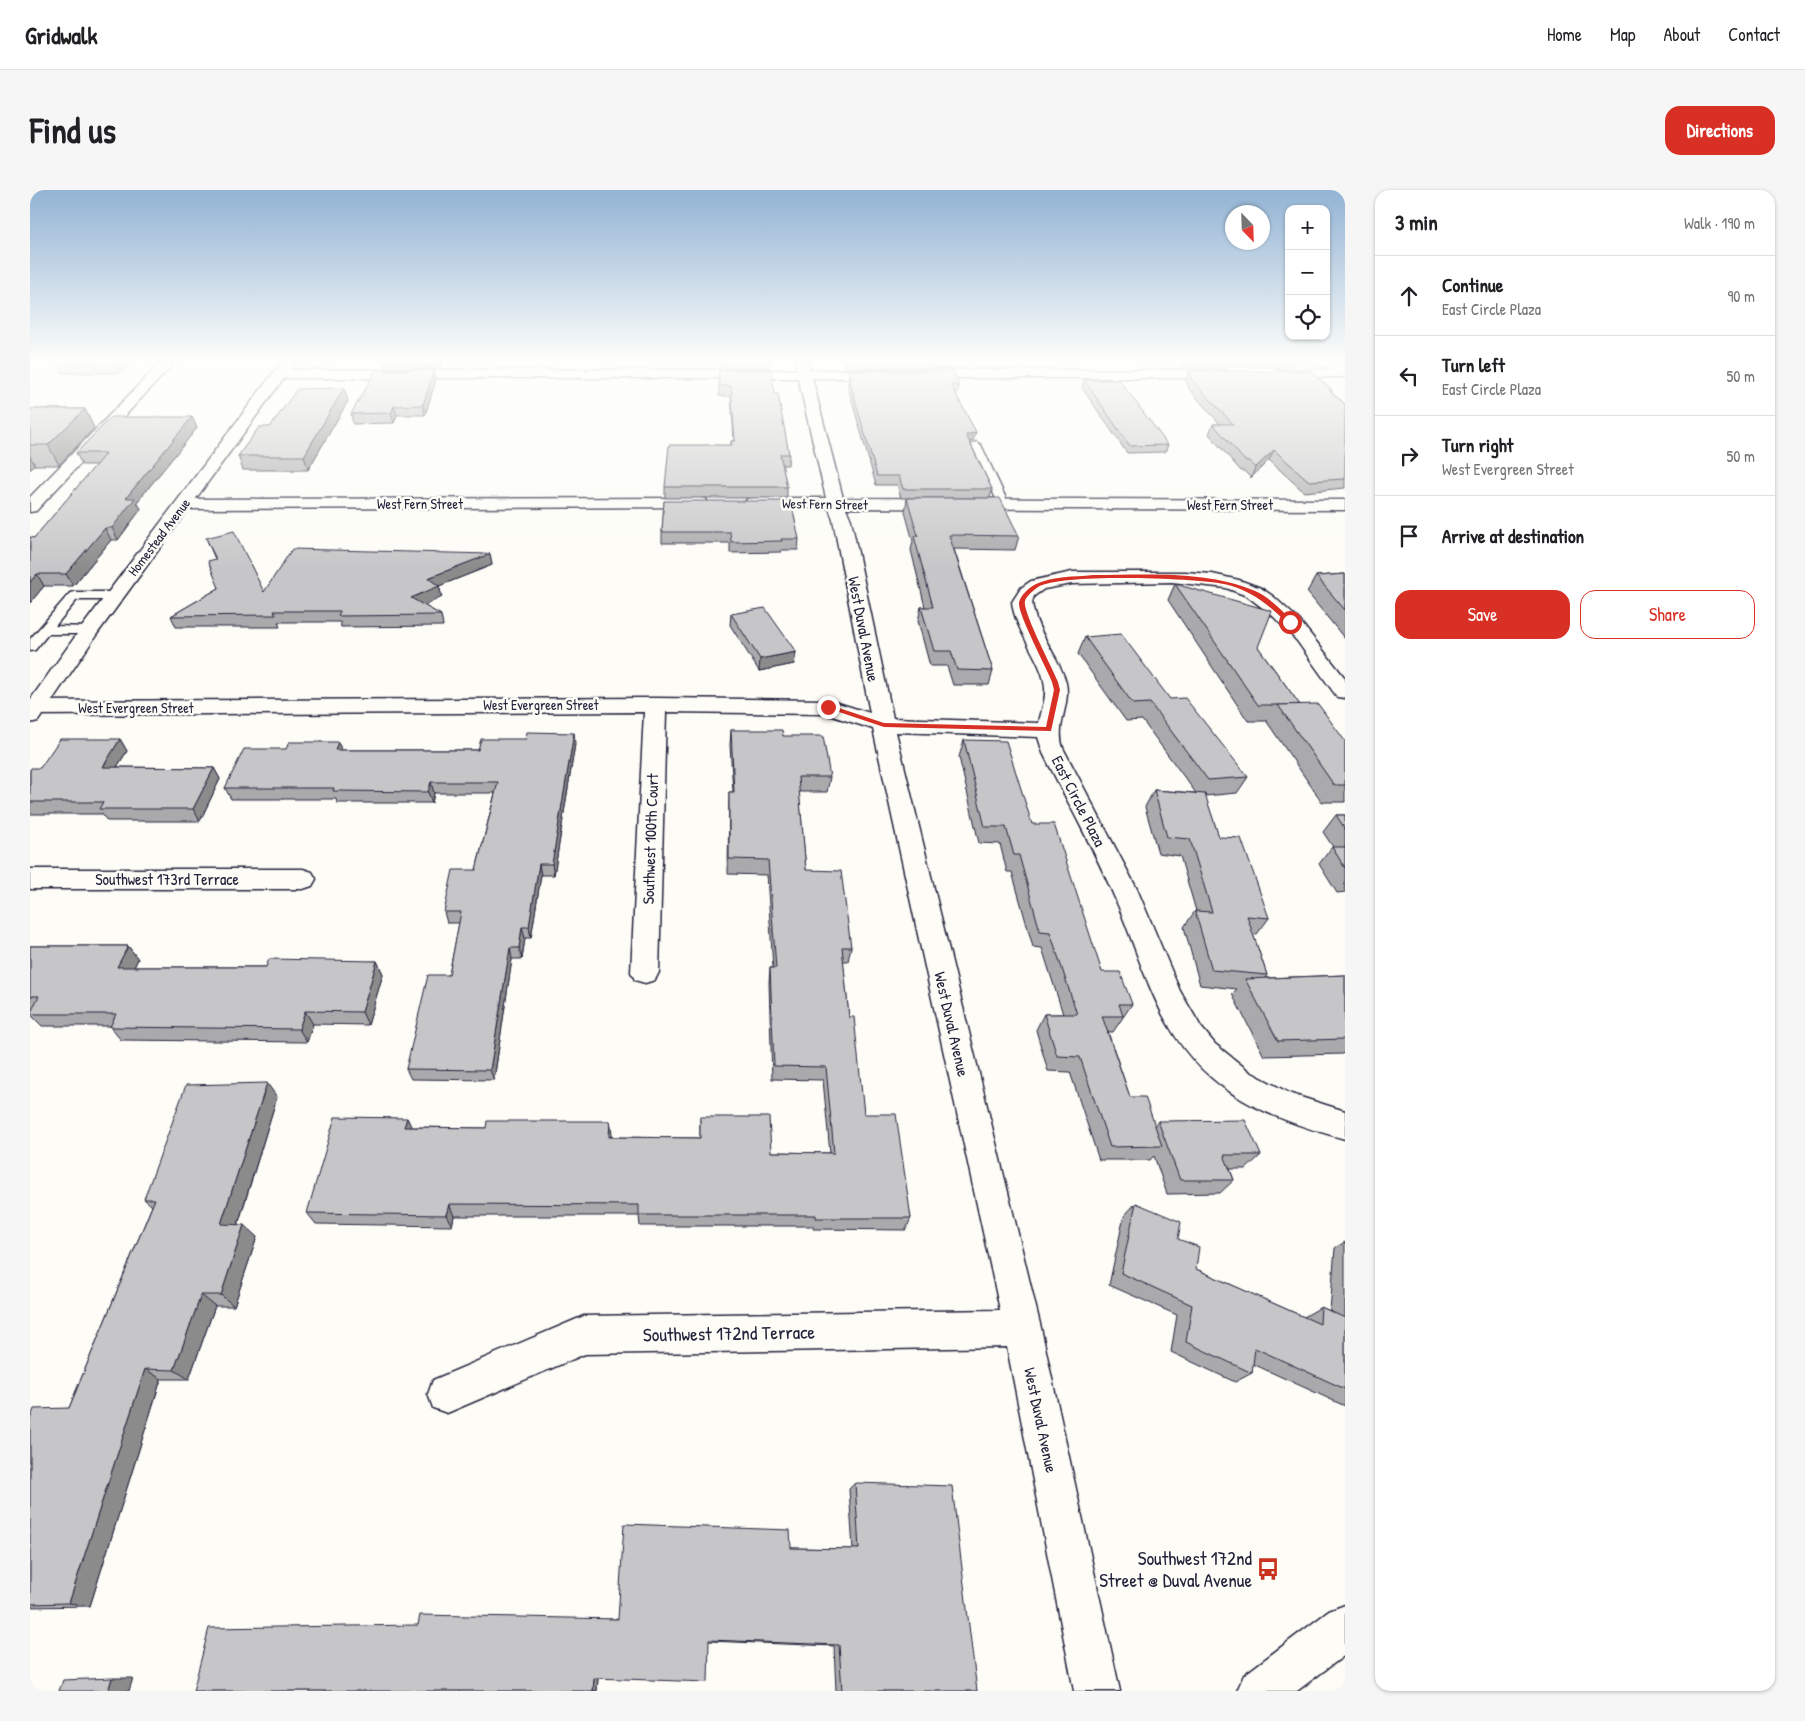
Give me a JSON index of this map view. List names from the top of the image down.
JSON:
{
  "streets": {
    "street": [
      "West Fern Street",
      "Homestead Avenue",
      "West Duval Avenue",
      "West Evergreen Street",
      "East Circle Plaza",
      "Southwest 100th Court",
      "Southwest 173rd Terrace",
      "Southwest 172nd Terrace"
    ]
  },
  "crossings": [
    ["West Fern Street", "Homestead Avenue"],
    ["West Fern Street", "West Duval Avenue"],
    ["Homestead Avenue", "West Evergreen Street"],
    ["West Duval Avenue", "West Evergreen Street"],
    ["West Duval Avenue", "Southwest 172nd Terrace"],
    ["West Evergreen Street", "East Circle Plaza"],
    ["West Evergreen Street", "Southwest 100th Court"]
  ],
  "places": {
    "bus stop": ["Southwest 172nd Street @ Duval Avenue"]
  },
  "north": "bottom right",
  "page": {
    "header": "Gridwalk",
    "nav": [
      "Home",
      "Map",
      "About",
      "Contact"
    ],
    "buttons": [
      "Directions",
      ["Save", "Share"]
    ],
    "title": "Find us",
    "heading": ["3 min", "Walk · 190 m"],
    "map_buttons": ["+", "−"],
    "list": [
      ["Continue", "East Circle Plaza", "90 m"],
      ["Turn left", "East Circle Plaza", "50 m"],
      ["Turn right", "West Evergreen Street", "50 m"],
      "Arrive at destination"
    ]
  }
}
